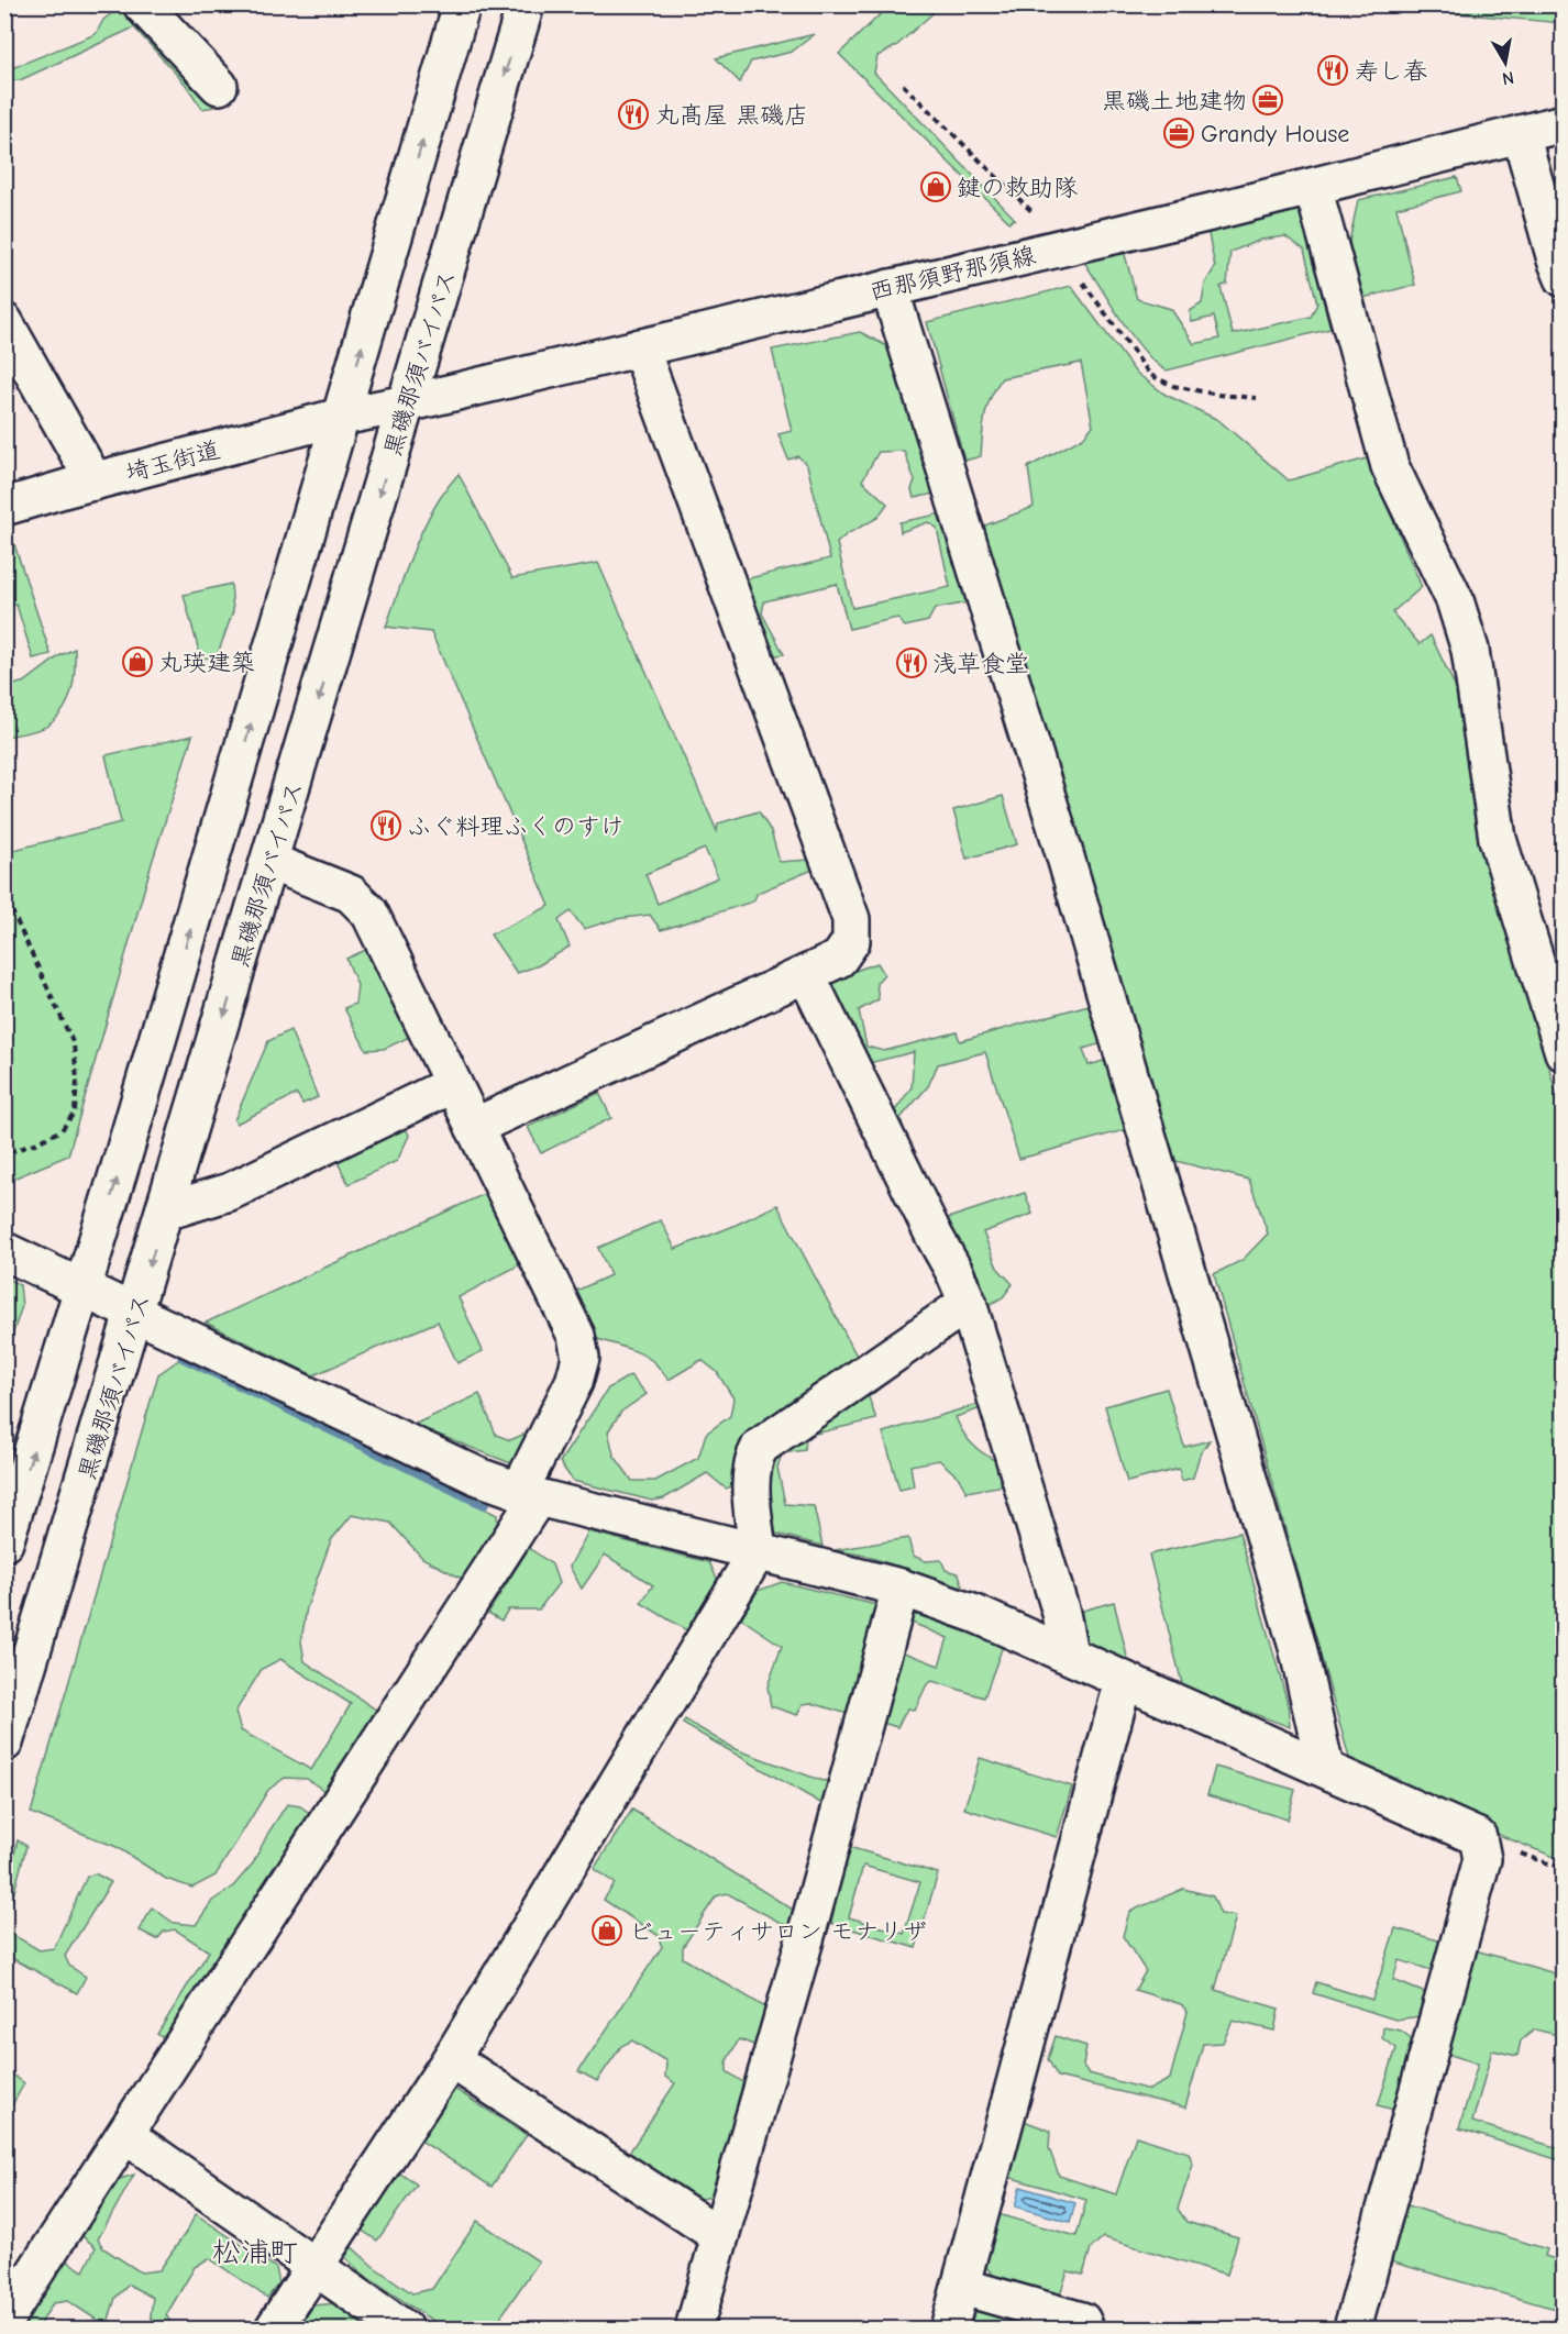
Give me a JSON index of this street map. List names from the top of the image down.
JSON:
{
  "streets": {
    "street": ["西那須野那須線", "黒磯那須バイパス", "埼玉街道"]
  },
  "crossings": [
    ["西那須野那須線", "黒磯那須バイパス"],
    ["西那須野那須線", "埼玉街道"]
  ],
  "districts": ["松浦町"],
  "places": {
    "restaurant": [
      "寿し春",
      "丸髙屋 黒磯店",
      "浅草食堂",
      "ふぐ料理ふくのすけ"
    ],
    "office": ["黒磯土地建物", "Grandy House"],
    "shop": ["鍵の救助隊", "丸瑛建築", "ビューティサロン モナリザ"]
  },
  "north": "bottom"
}
